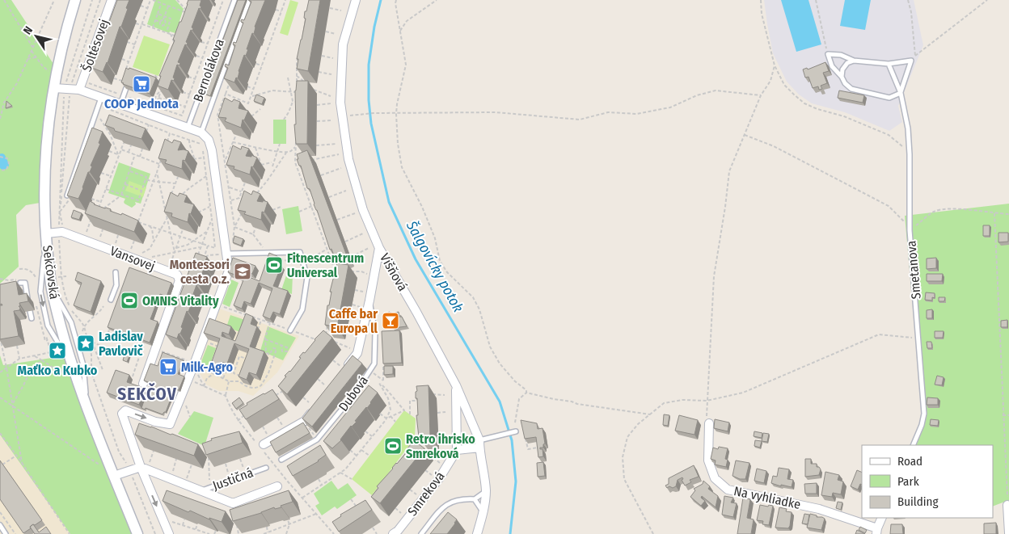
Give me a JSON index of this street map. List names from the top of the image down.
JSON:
{
  "streets": {
    "street": [
      "Šoltésovej",
      "Vansovej",
      "Sekčovská",
      "Višňová",
      "Dubová",
      "Justičná",
      "Smreková",
      "Na vyhliadke"
    ],
    "lane": ["Bernolákova", "Smetanova"]
  },
  "crossings": [
    ["Vansovej", "Sekčovská"],
    ["Višňová", "Dubová"]
  ],
  "districts": ["SEKČOV"],
  "water": ["Šalgovícky potok"],
  "places": {
    "supermarket": ["COOP Jednota", "Milk-Agro"],
    "sports": ["Fitnescentrum Universal", "OMNIS Vitality", "Retro ihrisko Smreková"],
    "school or university": ["Montessori cesta o.z."],
    "bar": ["Caffe bar Europa ll"],
    "place": ["Ladislav Pavlovič", "Maťko a Kubko"]
  },
  "legend": ["Road", "Park", "Building"],
  "north": "top left"
}
